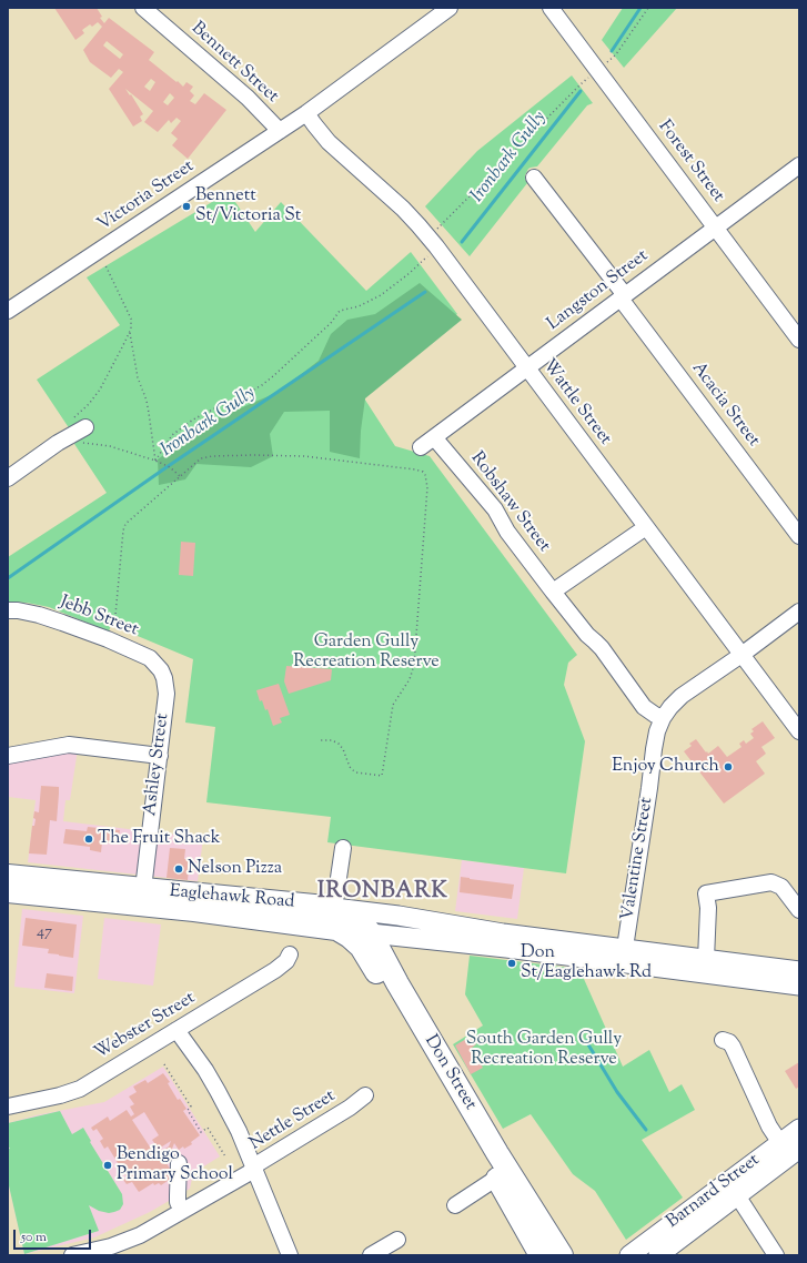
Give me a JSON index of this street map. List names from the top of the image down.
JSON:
{
  "streets": {
    "highway": ["Eaglehawk Road", "Don Street"],
    "main road": ["Barnard Street"],
    "street": [
      "Bennett Street",
      "Forest Street",
      "Victoria Street",
      "Langston Street",
      "Wattle Street",
      "Acacia Street",
      "Robshaw Street",
      "Jebb Street",
      "Ashley Street",
      "Valentine Street",
      "Webster Street",
      "Nettle Street"
    ]
  },
  "crossings": [
    ["Bennett Street", "Victoria Street"],
    ["Forest Street", "Langston Street"],
    ["Victoria Street", "Wattle Street"],
    ["Langston Street", "Wattle Street"],
    ["Langston Street", "Acacia Street"],
    ["Langston Street", "Robshaw Street"],
    ["Wattle Street", "Valentine Street"],
    ["Robshaw Street", "Valentine Street"],
    ["Jebb Street", "Ashley Street"],
    ["Ashley Street", "Eaglehawk Road"],
    ["Valentine Street", "Eaglehawk Road"],
    ["Eaglehawk Road", "Don Street"]
  ],
  "districts": ["IRONBARK"],
  "water": ["Ironbark Gully"],
  "parks": ["Garden Gully Recreation Reserve", "South Garden Gully Recreation Reserve"],
  "places": [
    "Bennett St/Victoria St",
    "Enjoy Church",
    "The Fruit Shack",
    "Nelson Pizza",
    "Don St/Eaglehawk Rd",
    "Bendigo Primary School"
  ],
  "house_numbers": ["47"],
  "scale_bar": "50 m"
}
